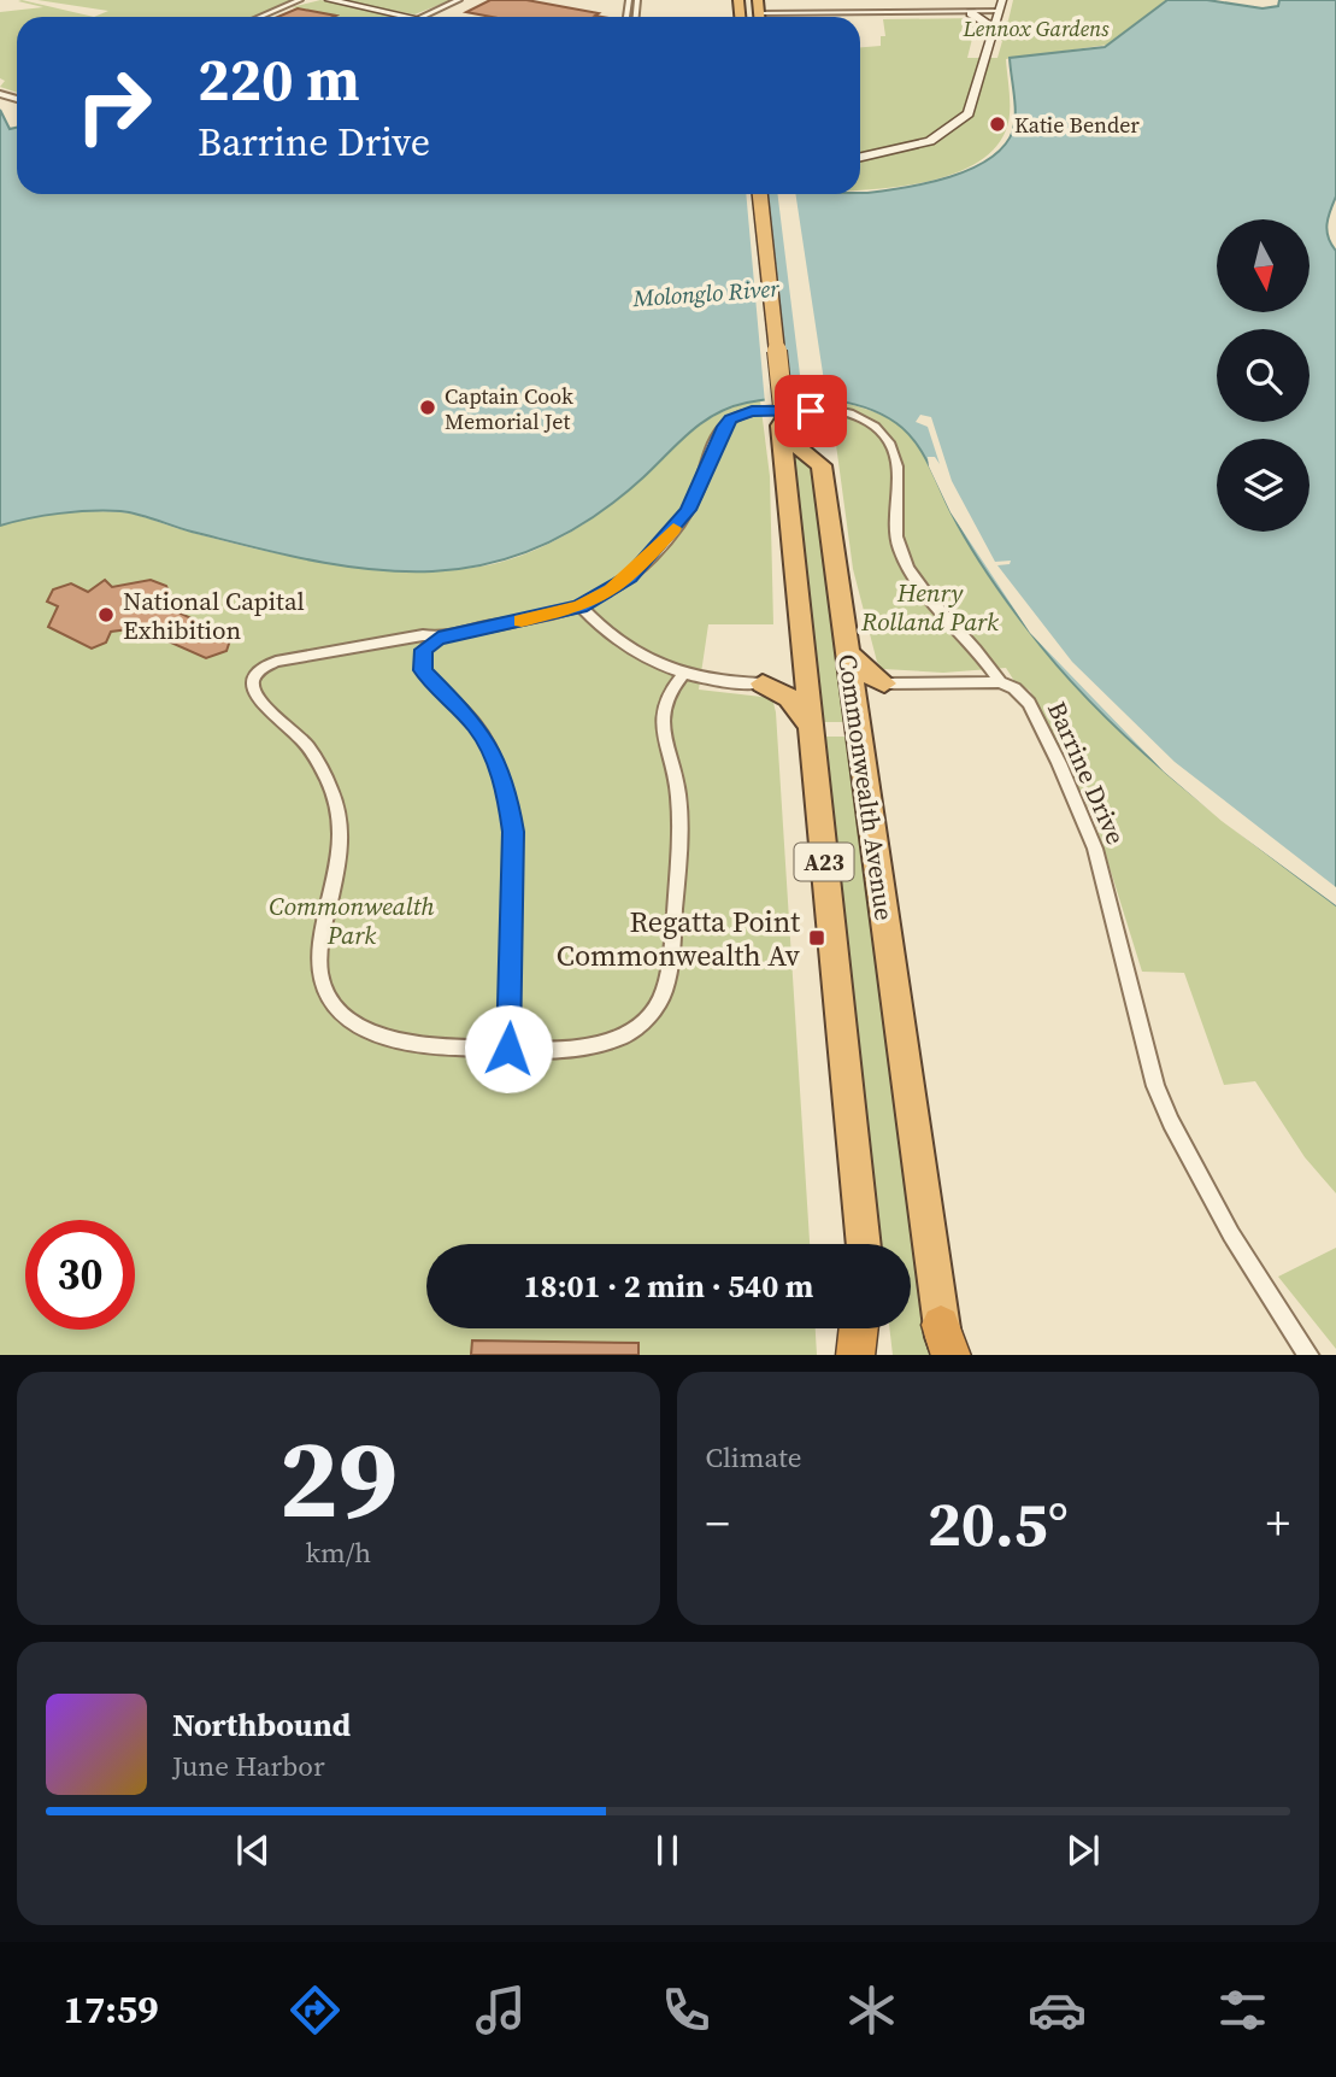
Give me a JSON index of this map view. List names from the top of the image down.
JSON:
{
  "streets": {
    "highway": ["Commonwealth Avenue", "A23"],
    "street": ["Barrine Drive"]
  },
  "water": ["Molonglo River"],
  "parks": ["Lennox Gardens", "Henry Rolland Park", "Commonwealth Park"],
  "places": {
    "other": ["Katie Bender", "Captain Cook Memorial Jet", "National Capital Exhibition"],
    "transit": ["Regatta Point Commonwealth Av"]
  },
  "north": "bottom",
  "page": {
    "turn": ["220 m", "Barrine Drive"],
    "limit": "30",
    "trip": "18:01 · 2 min · 540 m",
    "tile": [
      ["29", "km/h"],
      "Climate"
    ],
    "heat": ["−", "20.5°", "+"],
    "song": ["Northbound", "June Harbor"],
    "tabs": "17:59"
  }
}
